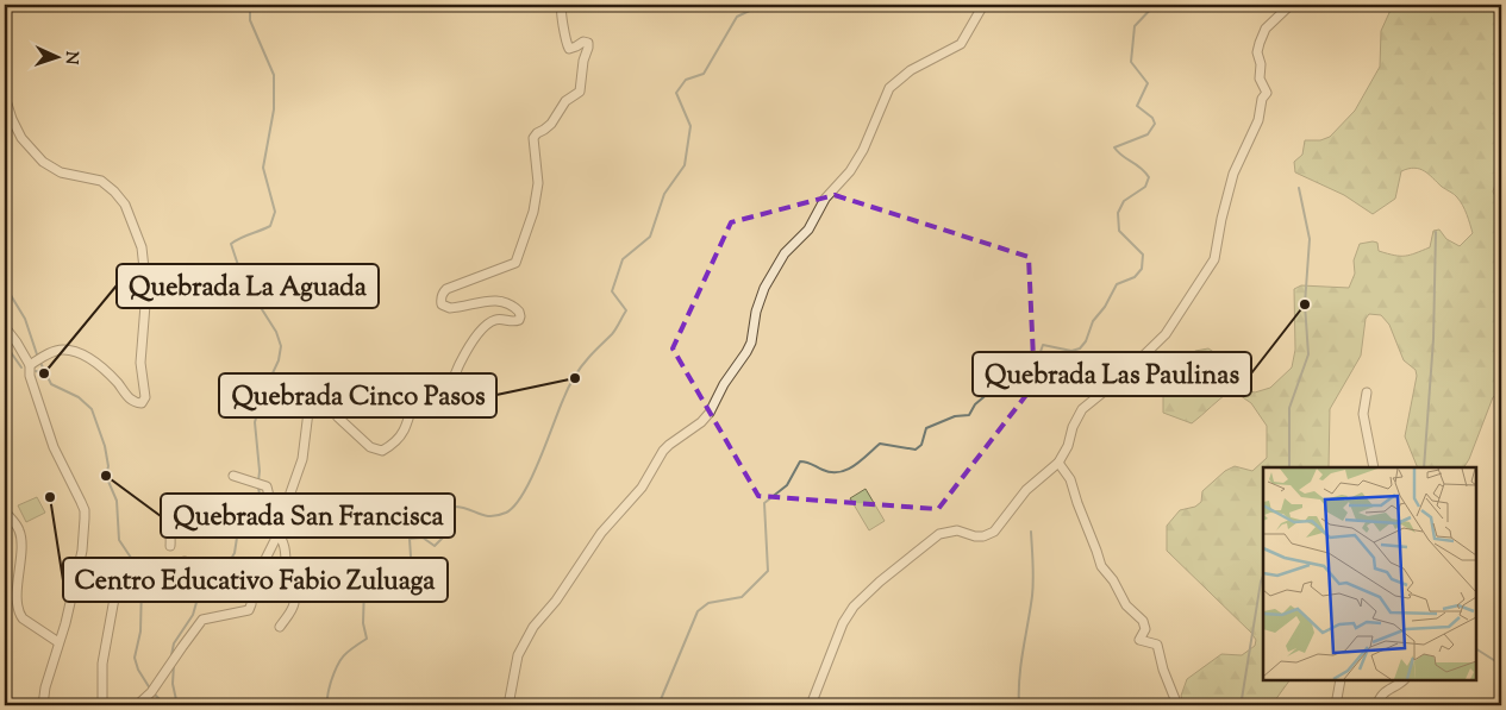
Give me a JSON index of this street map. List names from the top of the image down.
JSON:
{
  "places": [
    "Quebrada Las Paulinas",
    "Quebrada La Aguada",
    "Quebrada Cinco Pasos",
    "Quebrada San Francisca",
    "Centro Educativo Fabio Zuluaga"
  ],
  "north": "right"
}
